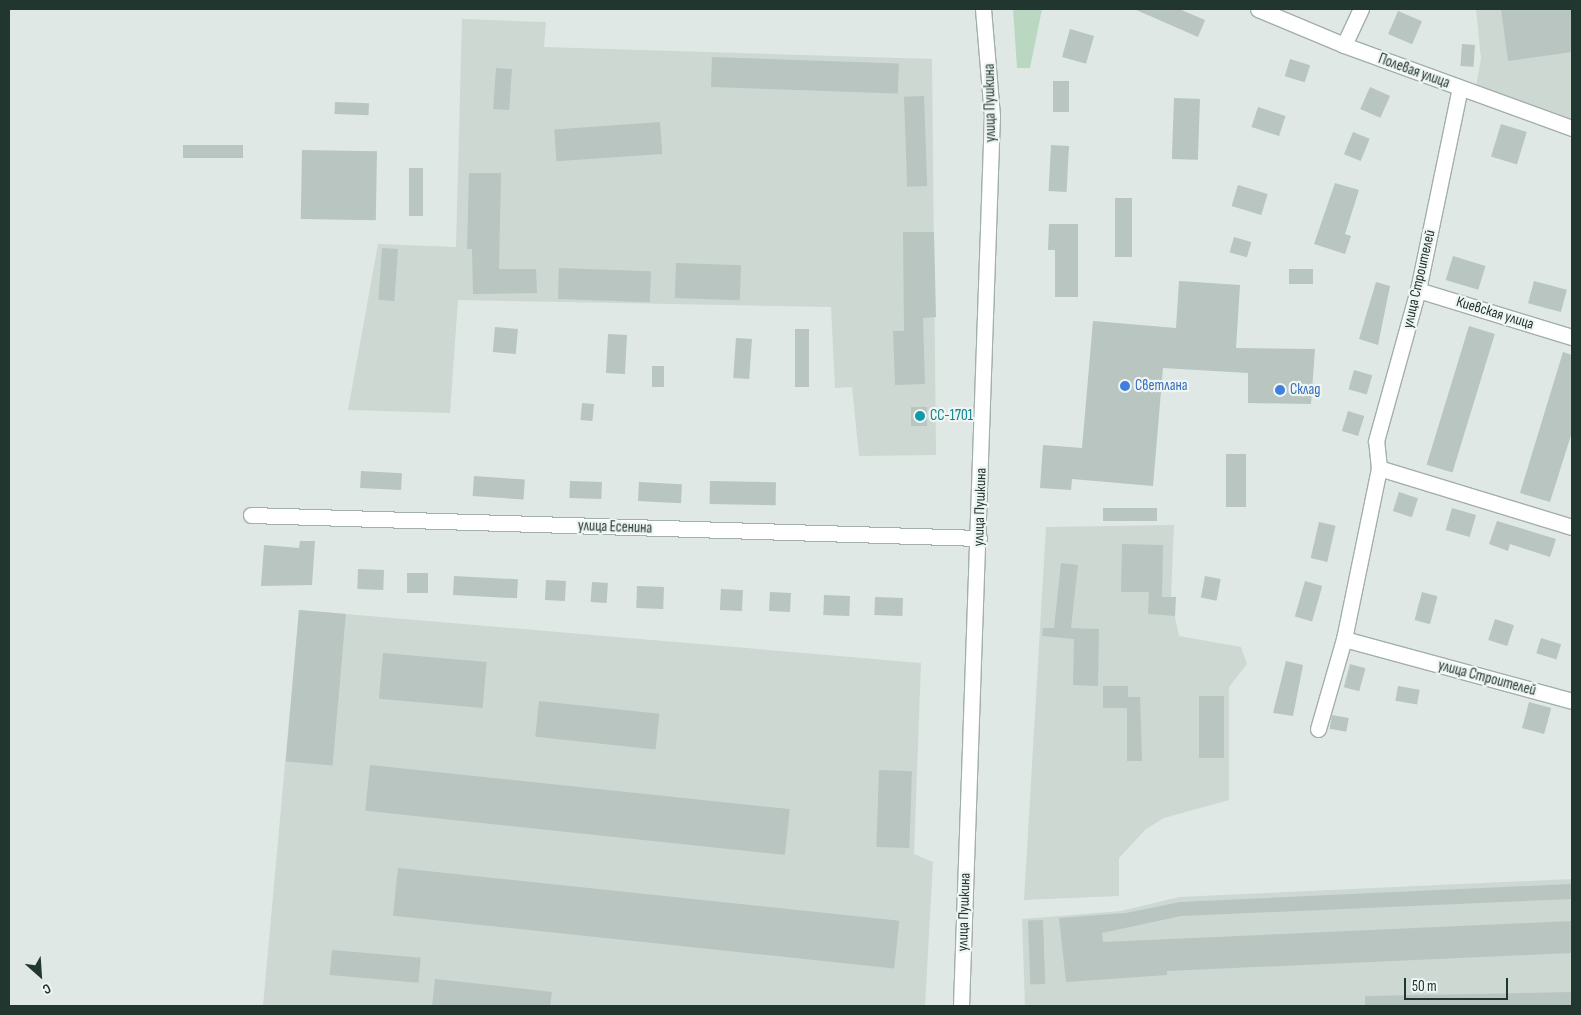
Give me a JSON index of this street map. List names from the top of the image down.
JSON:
{
  "streets": {
    "street": [
      "Полевая улица",
      "улица Пушкина",
      "улица Строителей",
      "Киевская улица",
      "улица Есенина"
    ]
  },
  "crossings": [
    ["Полевая улица", "улица Строителей"],
    ["улица Пушкина", "улица Есенина"],
    ["улица Строителей", "Киевская улица"]
  ],
  "places": ["Светлана", "Склад", "СС-1701"],
  "scale_bar": "50 m",
  "north": "bottom right"
}
